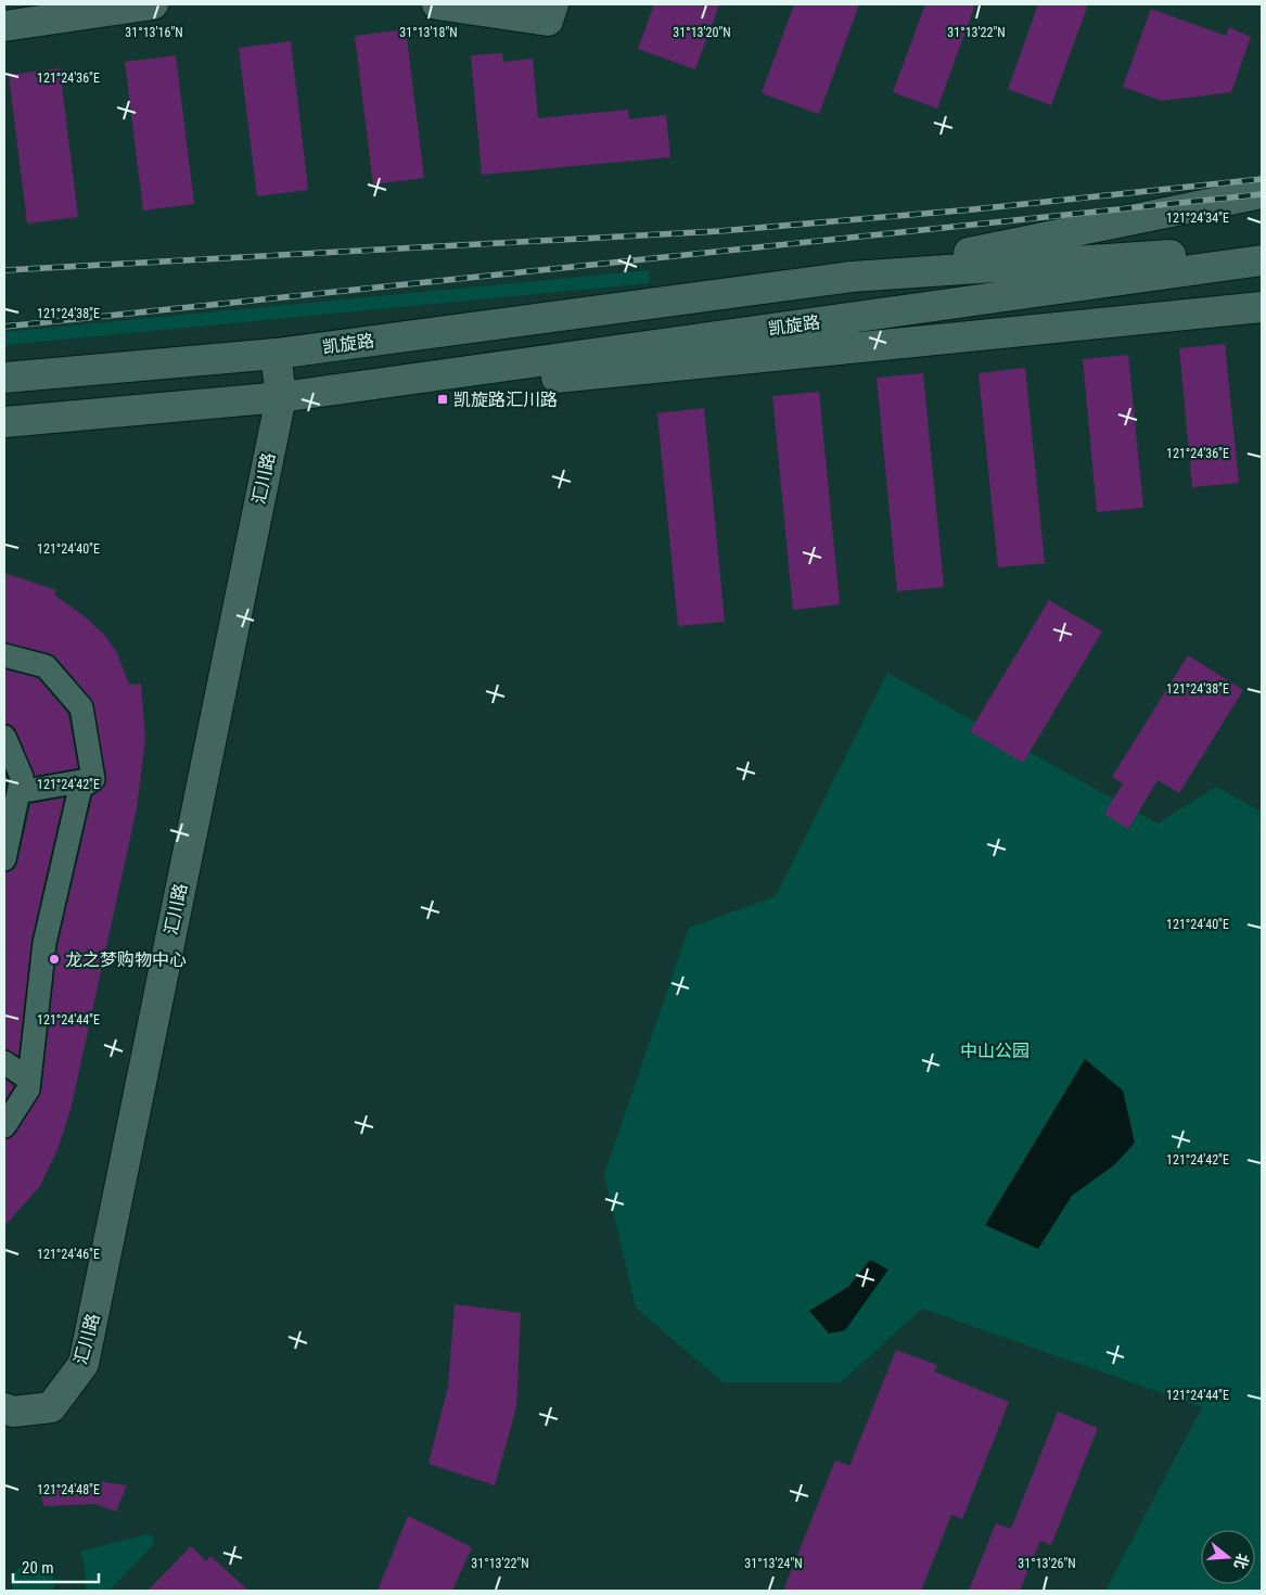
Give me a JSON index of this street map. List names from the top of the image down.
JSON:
{
  "streets": {
    "street": ["凯旋路", "汇川路"]
  },
  "crossings": [
    ["凯旋路", "汇川路"]
  ],
  "parks": ["中山公园"],
  "places": {
    "transit": ["凯旋路汇川路"],
    "other": ["龙之梦购物中心"]
  },
  "scale_bar": "20 m",
  "north": "right",
  "coordinates": [
    "31°13'16\"N",
    "31°13'18\"N",
    "31°13'20\"N",
    "31°13'22\"N",
    "121°24'36\"E",
    "121°24'34\"E",
    "121°24'38\"E",
    "121°24'40\"E",
    "121°24'42\"E",
    "121°24'44\"E",
    "121°24'46\"E",
    "121°24'48\"E",
    "31°13'24\"N",
    "31°13'26\"N"
  ]
}
